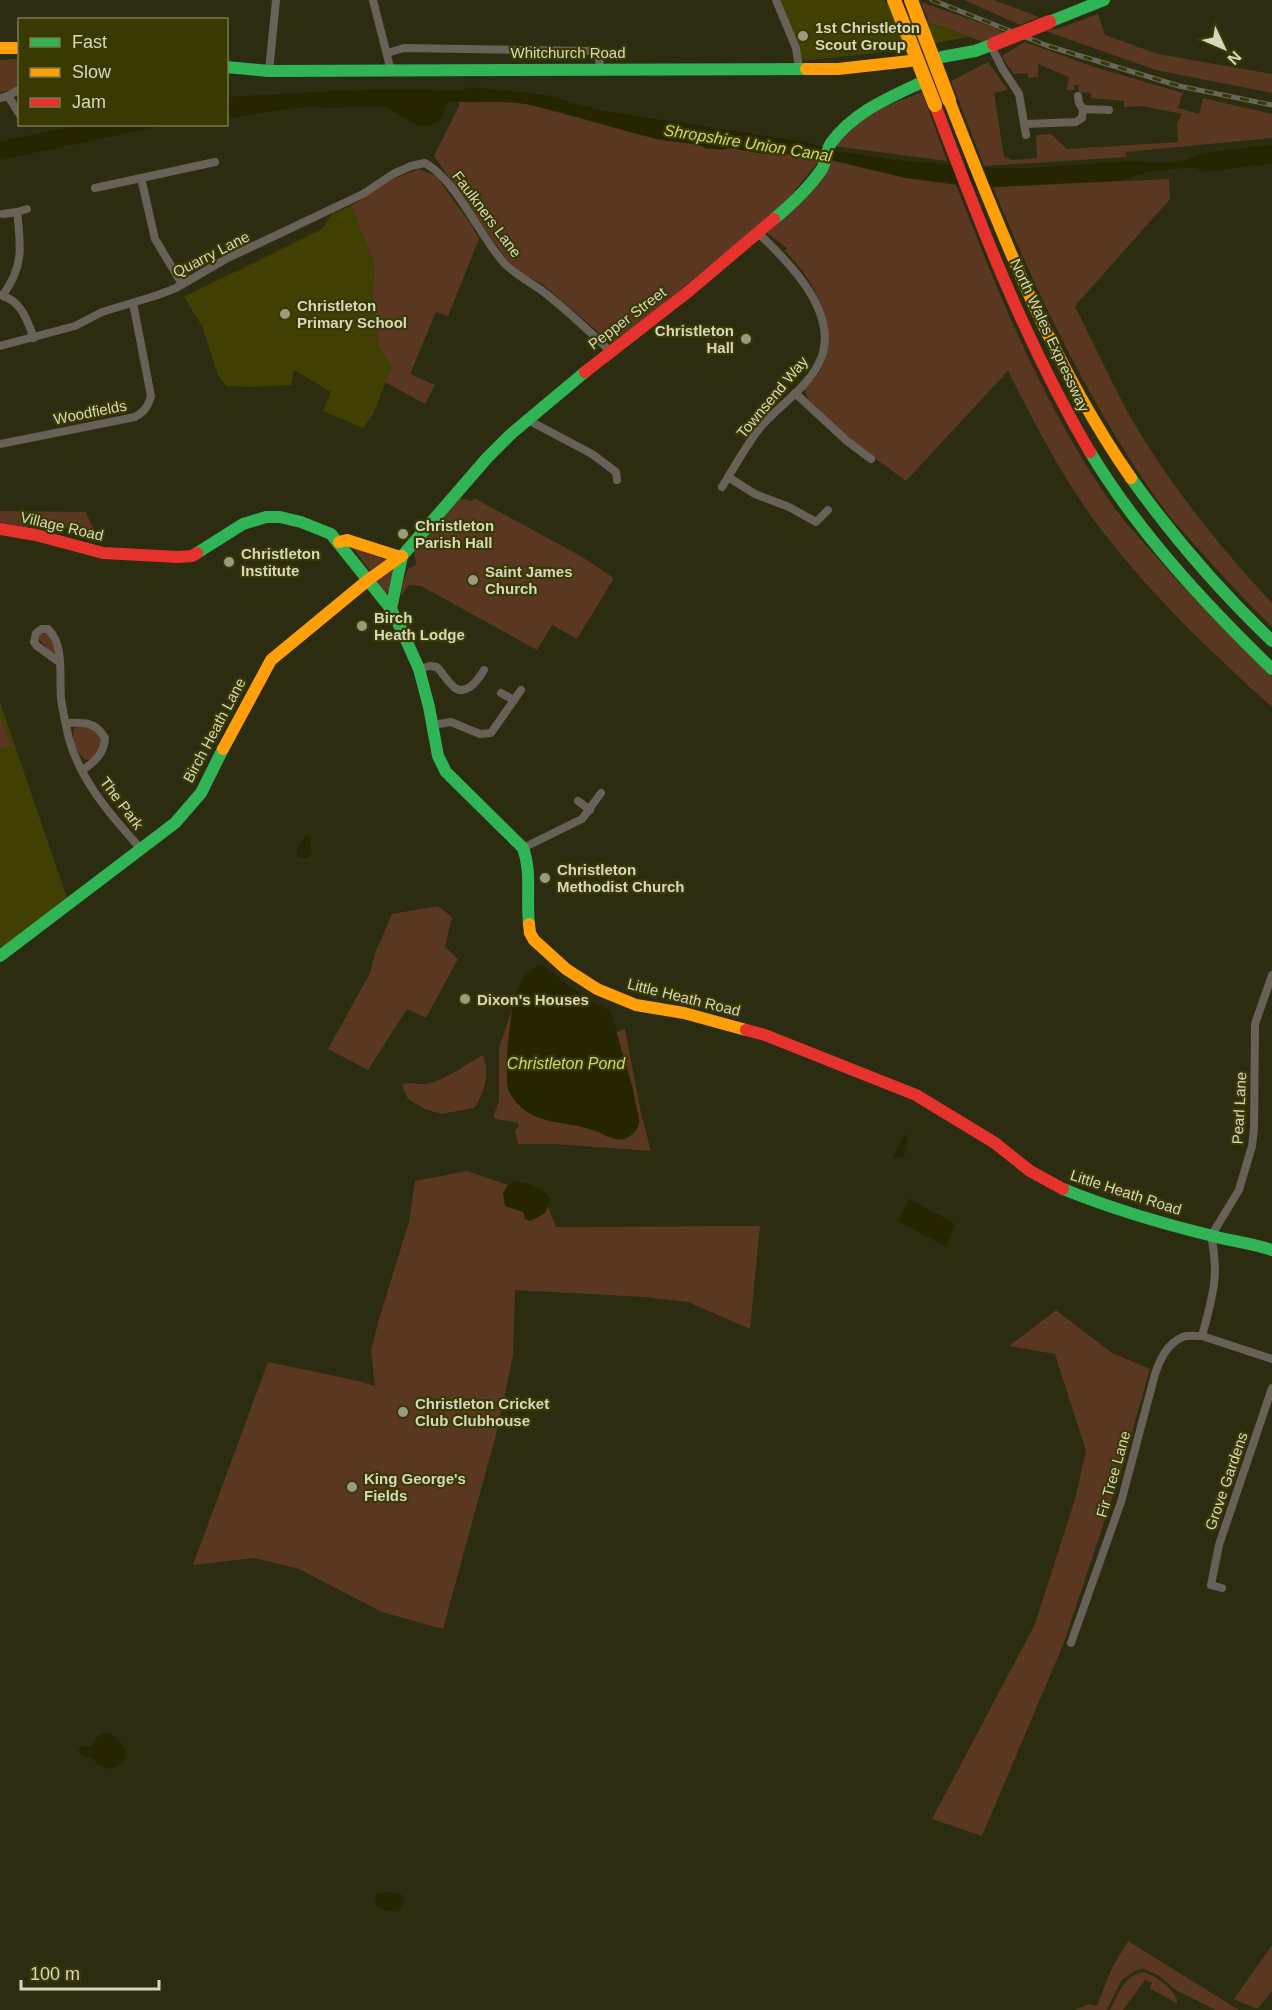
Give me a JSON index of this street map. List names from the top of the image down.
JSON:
{
  "streets": {
    "main road": [
      "Whitchurch Road",
      "Pepper Street",
      "North Wales Expressway",
      "Village Road",
      "Birch Heath Lane",
      "Little Heath Road"
    ],
    "street": [
      "Faulkners Lane",
      "Quarry Lane",
      "Townsend Way",
      "Woodfields",
      "The Park",
      "Pearl Lane",
      "Fir Tree Lane",
      "Grove Gardens"
    ]
  },
  "crossings": [
    ["Faulkners Lane", "Quarry Lane"],
    ["Faulkners Lane", "Pepper Street"],
    ["Quarry Lane", "Woodfields"],
    ["Pepper Street", "Townsend Way"],
    ["Pepper Street", "Village Road"],
    ["Pepper Street", "Birch Heath Lane"],
    ["Village Road", "Birch Heath Lane"],
    ["Birch Heath Lane", "The Park"],
    ["Little Heath Road", "Pearl Lane"]
  ],
  "water": ["Shropshire Union Canal", "Christleton Pond"],
  "places": [
    "1st Christleton Scout Group",
    "Christleton Primary School",
    "Christleton Hall",
    "Christleton Parish Hall",
    "Christleton Institute",
    "Saint James Church",
    "Birch Heath Lodge",
    "Christleton Methodist Church",
    "Dixon's Houses",
    "Christleton Cricket Club Clubhouse",
    "King George's Fields"
  ],
  "legend": ["Fast", "Slow", "Jam"],
  "scale_bar": "100 m",
  "north": "bottom right"
}
